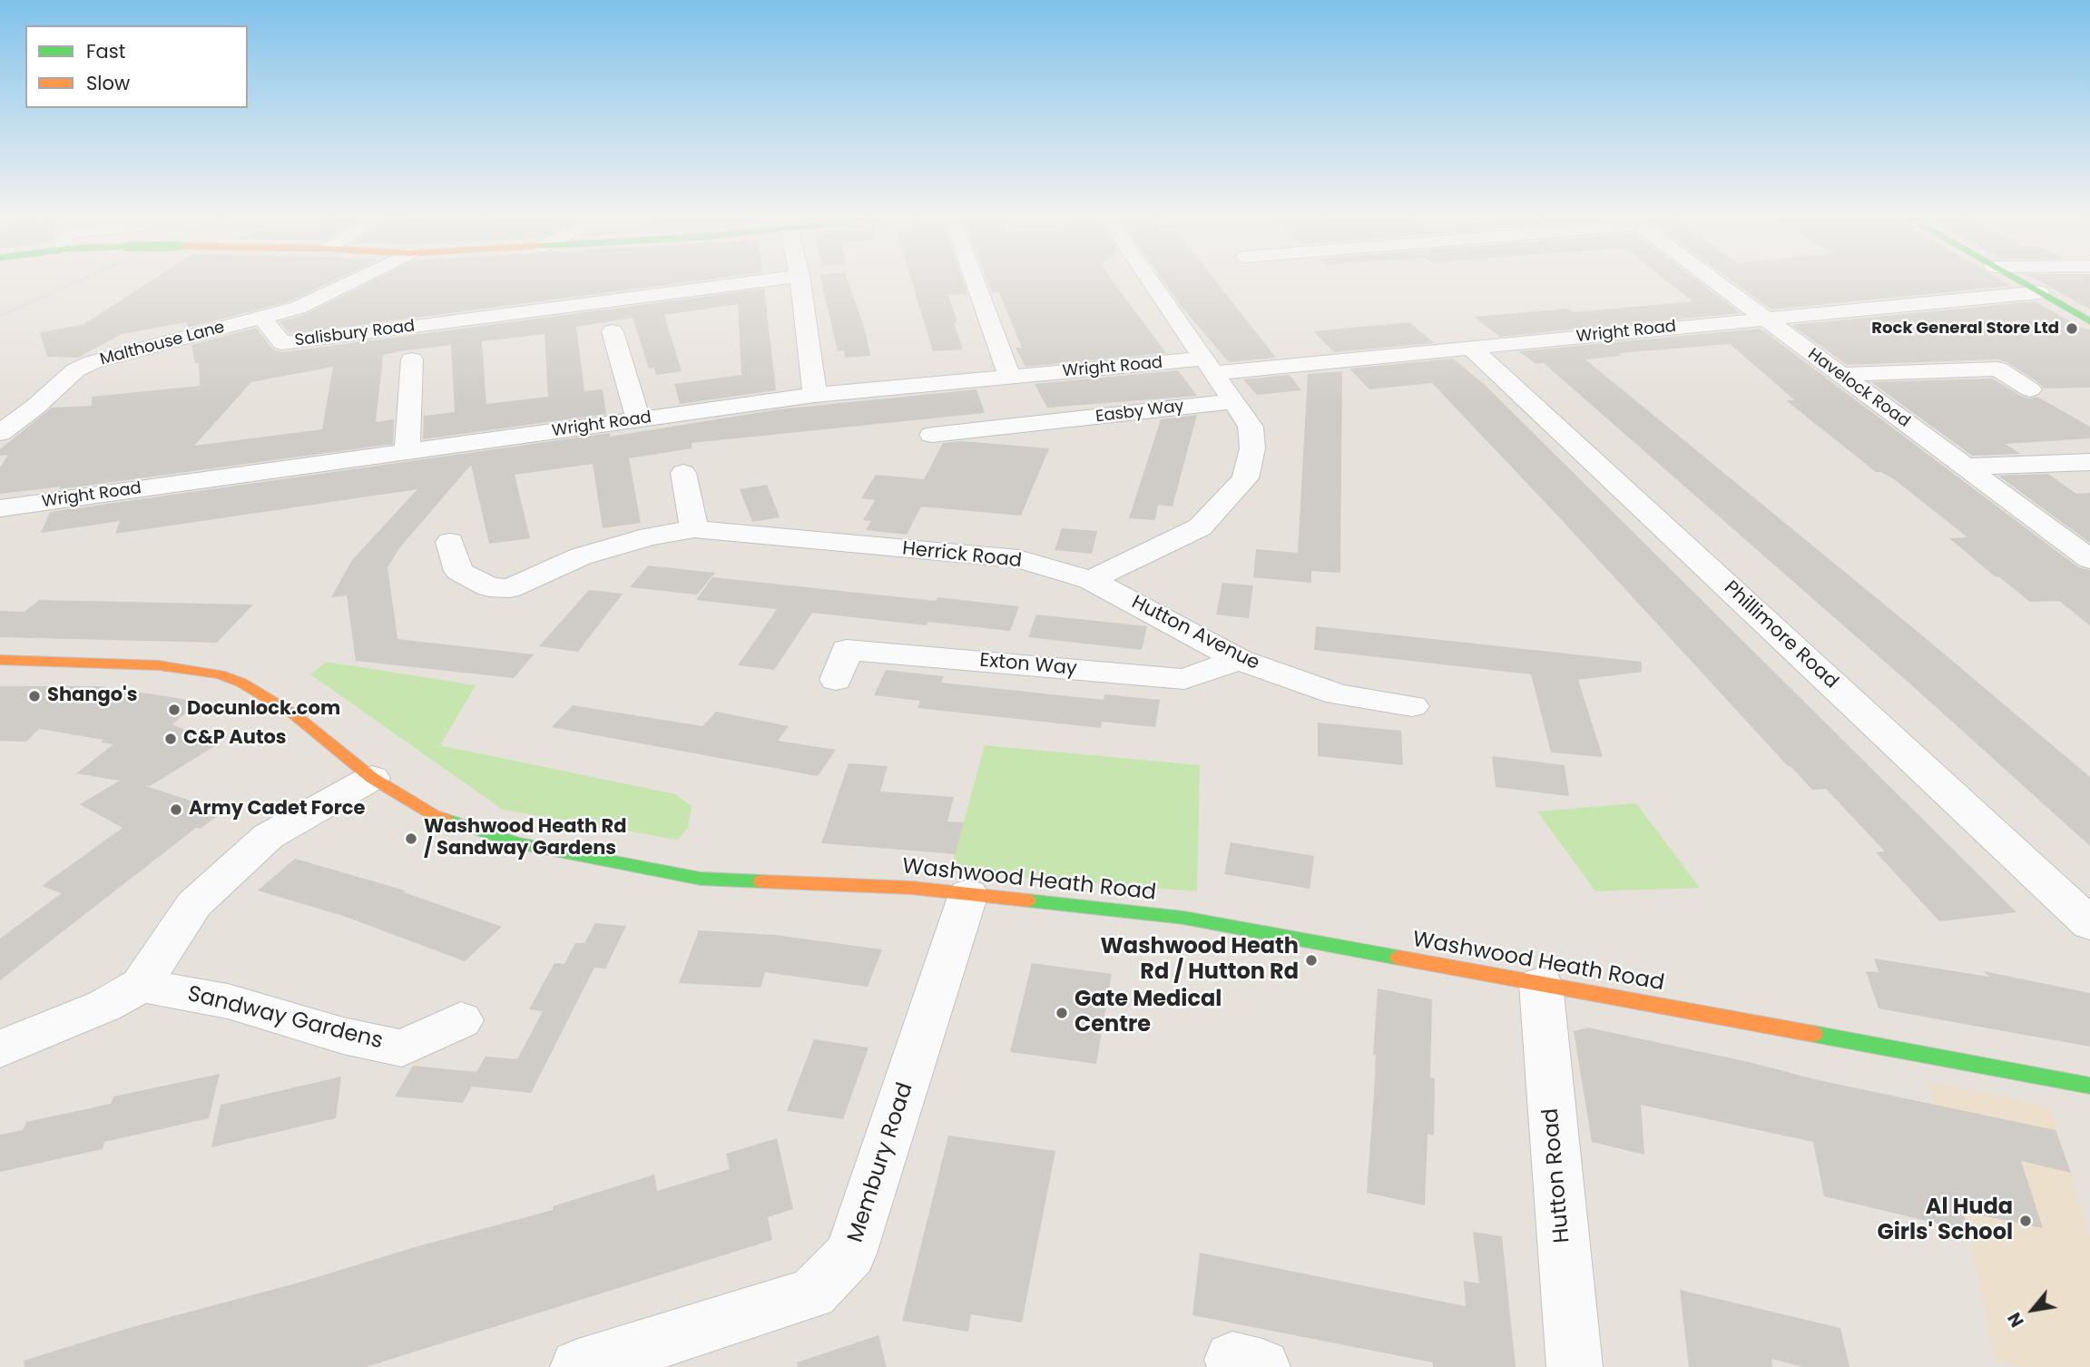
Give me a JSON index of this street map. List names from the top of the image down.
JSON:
{
  "streets": {
    "main road": ["Washwood Heath Road"],
    "street": [
      "Wright Road",
      "Salisbury Road",
      "Malthouse Lane",
      "Havelock Road",
      "Easby Way",
      "Herrick Road",
      "Hutton Avenue",
      "Phillimore Road",
      "Exton Way",
      "Sandway Gardens",
      "Membury Road",
      "Hutton Road"
    ]
  },
  "crossings": [
    ["Wright Road", "Havelock Road"],
    ["Wright Road", "Phillimore Road"],
    ["Salisbury Road", "Malthouse Lane"],
    ["Herrick Road", "Hutton Avenue"],
    ["Hutton Avenue", "Exton Way"],
    ["Washwood Heath Road", "Membury Road"],
    ["Washwood Heath Road", "Hutton Road"]
  ],
  "places": [
    "Rock General Store Ltd",
    "Shango's",
    "Docunlock.com",
    "C&P Autos",
    "Army Cadet Force",
    "Washwood Heath Rd / Sandway Gardens",
    "Washwood Heath Rd / Hutton Rd",
    "Gate Medical Centre",
    "Al Huda Girls' School"
  ],
  "legend": ["Fast", "Slow"],
  "north": "bottom left"
}
